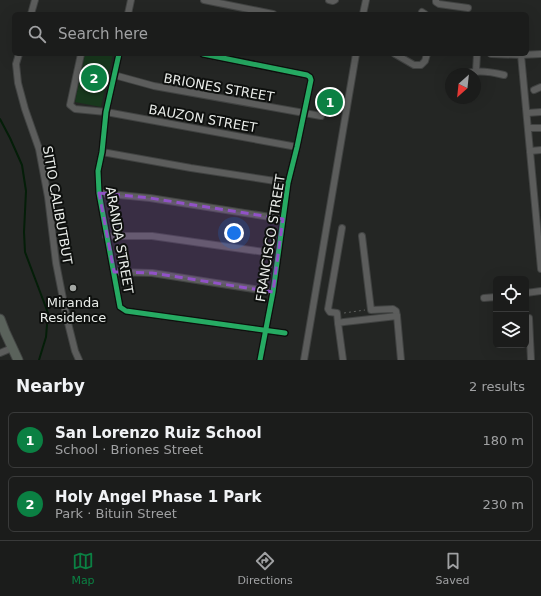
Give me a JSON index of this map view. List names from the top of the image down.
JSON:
{
  "streets": {
    "street": [
      "BRIONES STREET",
      "BAUZON STREET",
      "SITIO CALIBUTBUT",
      "FRANCISCO STREET",
      "ARANDA STREET"
    ]
  },
  "crossings": [
    ["BRIONES STREET", "FRANCISCO STREET"],
    ["BRIONES STREET", "ARANDA STREET"],
    ["BAUZON STREET", "FRANCISCO STREET"],
    ["BAUZON STREET", "ARANDA STREET"],
    ["FRANCISCO STREET", "ARANDA STREET"]
  ],
  "places": ["Miranda Residence"],
  "north": "bottom left",
  "page": {
    "search": "Search here",
    "pins": ["2", "1"],
    "heading": ["Nearby", "2 results"],
    "list": [
      {
        "mark": "1",
        "name": "San Lorenzo Ruiz School",
        "note": "School · Briones Street",
        "value": "180 m"
      },
      {
        "mark": "2",
        "name": "Holy Angel Phase 1 Park",
        "note": "Park · Bituin Street",
        "value": "230 m"
      }
    ],
    "nav": ["Map", "Directions", "Saved"]
  }
}
